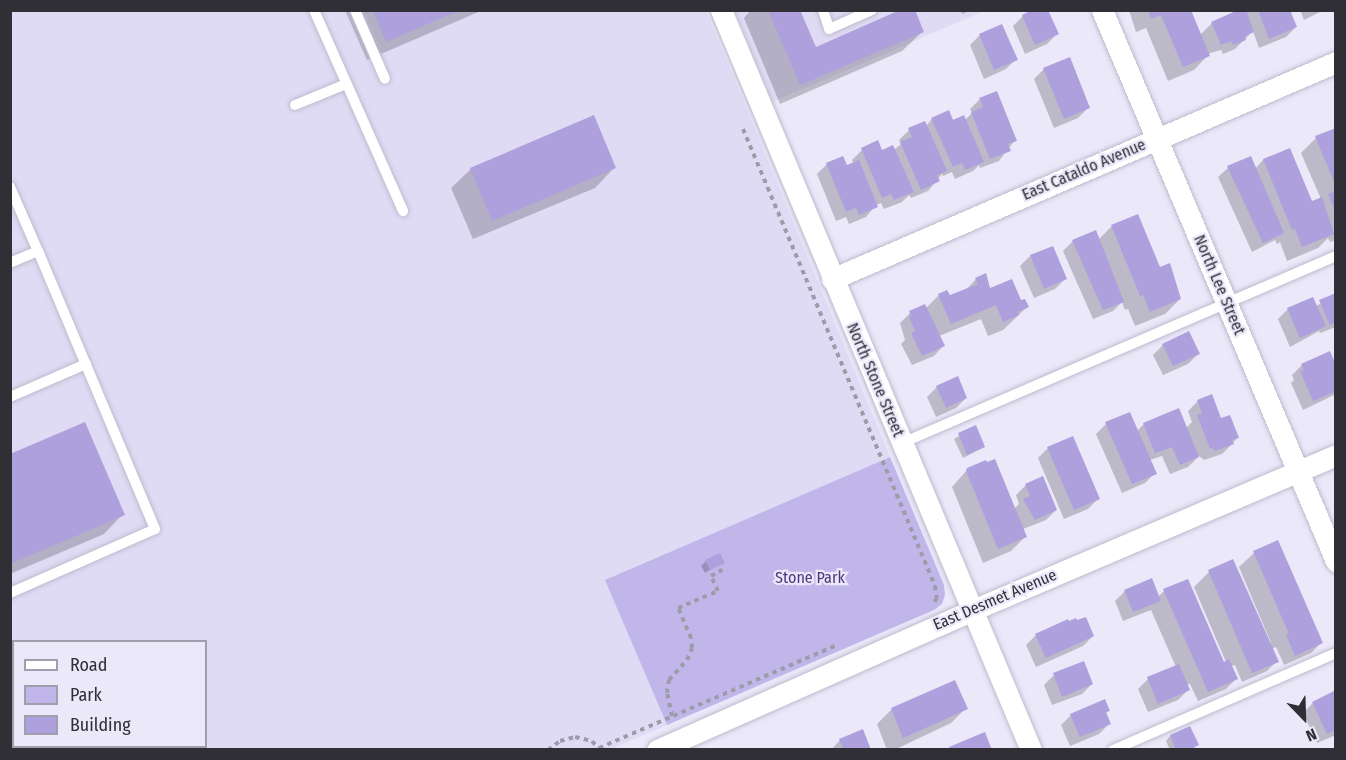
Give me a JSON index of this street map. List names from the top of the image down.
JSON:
{
  "streets": {
    "street": [
      "East Cataldo Avenue",
      "North Lee Street",
      "North Stone Street",
      "East Desmet Avenue"
    ]
  },
  "crossings": [
    ["East Cataldo Avenue", "North Lee Street"],
    ["East Cataldo Avenue", "North Stone Street"],
    ["North Lee Street", "East Desmet Avenue"],
    ["North Stone Street", "East Desmet Avenue"]
  ],
  "parks": ["Stone Park"],
  "legend": ["Road", "Park", "Building"],
  "north": "bottom right"
}
